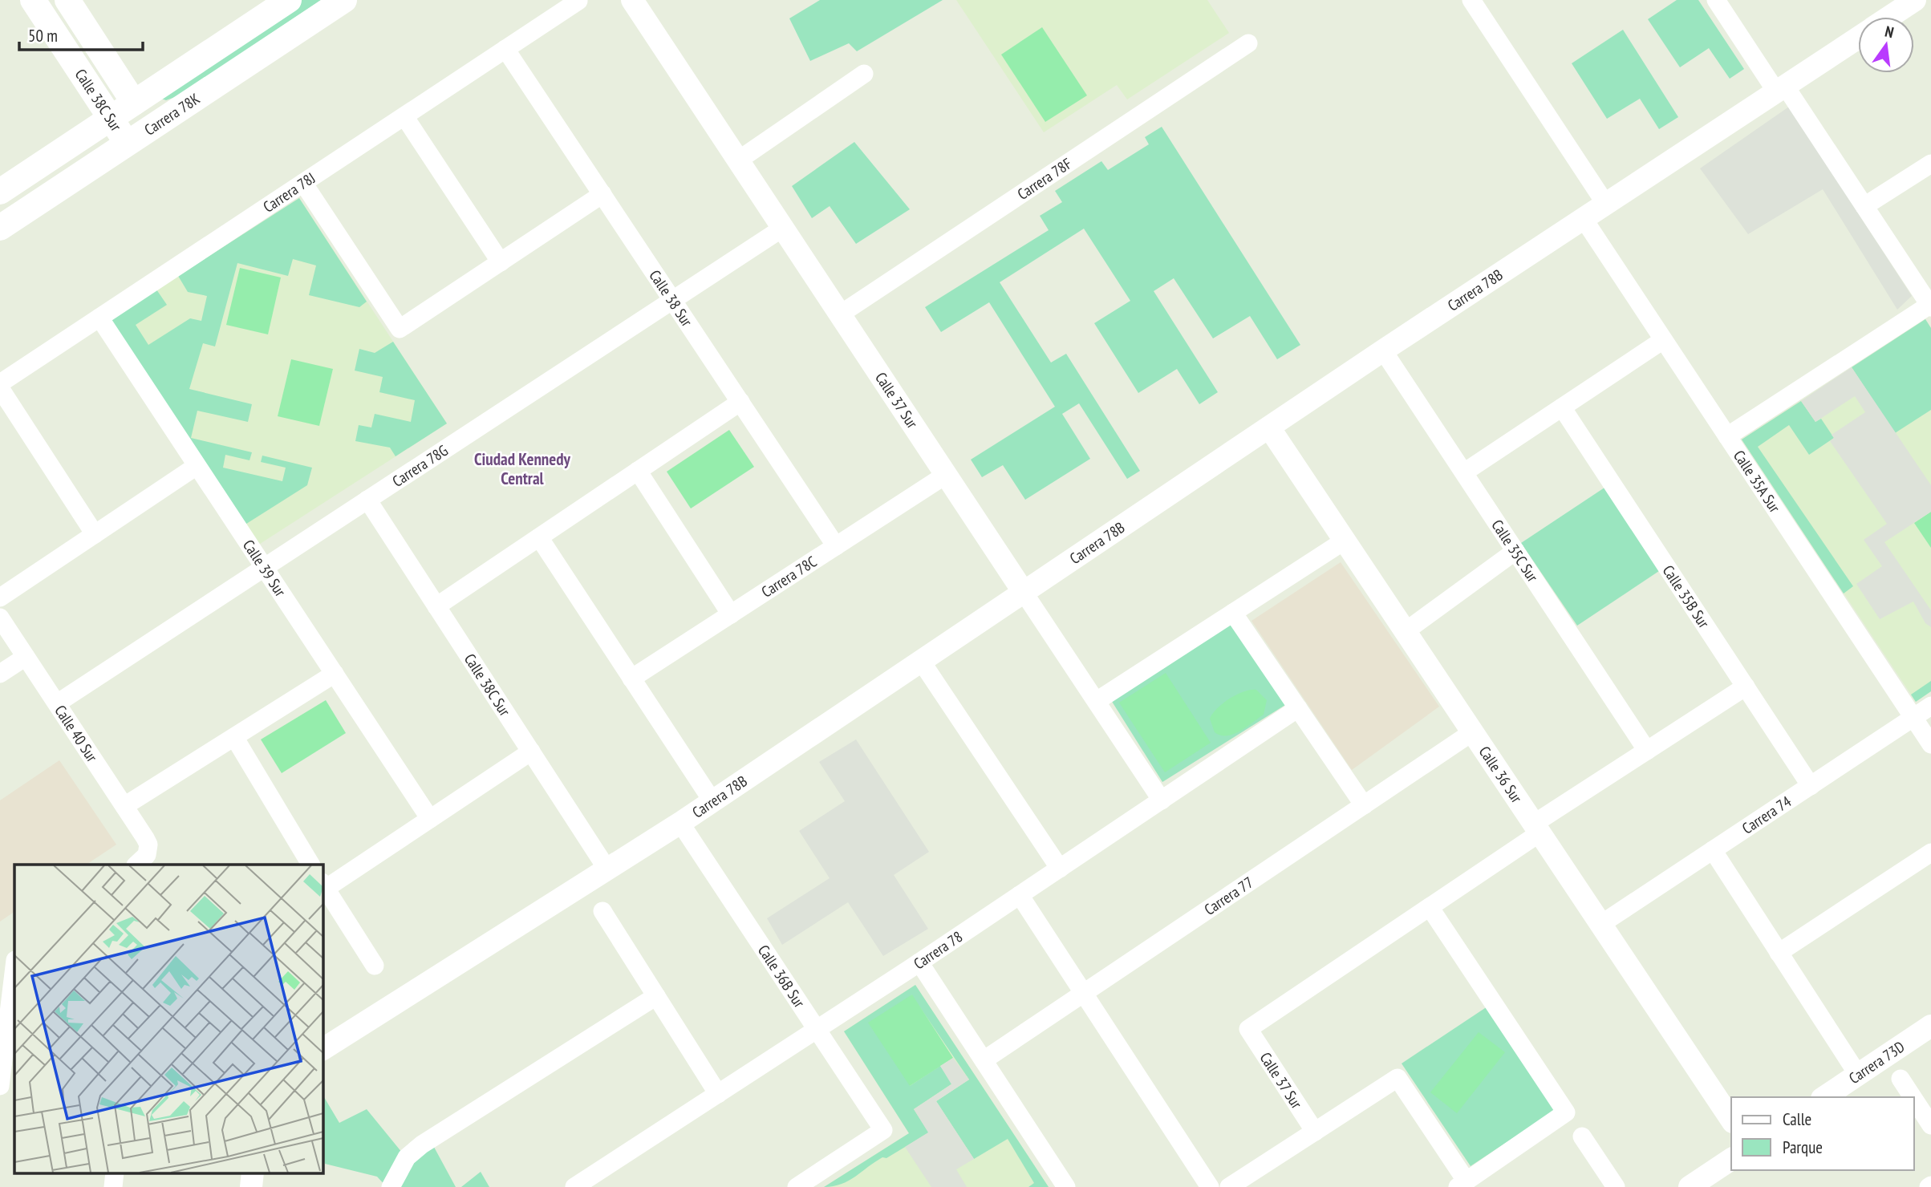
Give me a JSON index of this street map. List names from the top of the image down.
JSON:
{
  "streets": {
    "main road": ["Calle 38C Sur", "Carrera 78K"],
    "street": [
      "Carrera 78F",
      "Carrera 78J",
      "Carrera 78B",
      "Calle 38 Sur",
      "Calle 37 Sur",
      "Carrera 78G",
      "Calle 35A Sur",
      "Calle 35C Sur",
      "Calle 39 Sur",
      "Carrera 78C",
      "Calle 35B Sur",
      "Calle 40 Sur",
      "Calle 36 Sur",
      "Carrera 74",
      "Carrera 77",
      "Carrera 78",
      "Calle 36B Sur",
      "Carrera 73D"
    ]
  },
  "crossings": [
    ["Calle 38C Sur", "Carrera 78K"],
    ["Calle 38C Sur", "Carrera 78B"],
    ["Calle 38C Sur", "Carrera 78G"],
    ["Carrera 78F", "Calle 37 Sur"],
    ["Carrera 78J", "Calle 38 Sur"],
    ["Carrera 78J", "Calle 39 Sur"],
    ["Carrera 78B", "Calle 37 Sur"],
    ["Carrera 78B", "Calle 35A Sur"],
    ["Carrera 78B", "Calle 35C Sur"],
    ["Carrera 78B", "Calle 36 Sur"],
    ["Carrera 78B", "Calle 36B Sur"],
    ["Calle 38 Sur", "Carrera 78G"],
    ["Calle 38 Sur", "Carrera 78C"],
    ["Calle 37 Sur", "Carrera 78G"],
    ["Calle 37 Sur", "Carrera 78C"],
    ["Calle 37 Sur", "Carrera 78"],
    ["Carrera 78G", "Calle 39 Sur"],
    ["Carrera 78G", "Calle 40 Sur"],
    ["Calle 35A Sur", "Carrera 74"],
    ["Calle 35B Sur", "Carrera 74"],
    ["Calle 36 Sur", "Carrera 74"],
    ["Calle 36 Sur", "Carrera 77"],
    ["Carrera 78", "Calle 36B Sur"]
  ],
  "districts": ["Ciudad Kennedy Central"],
  "legend": ["Calle", "Parque"],
  "scale_bar": "50 m",
  "north": "top"
}
